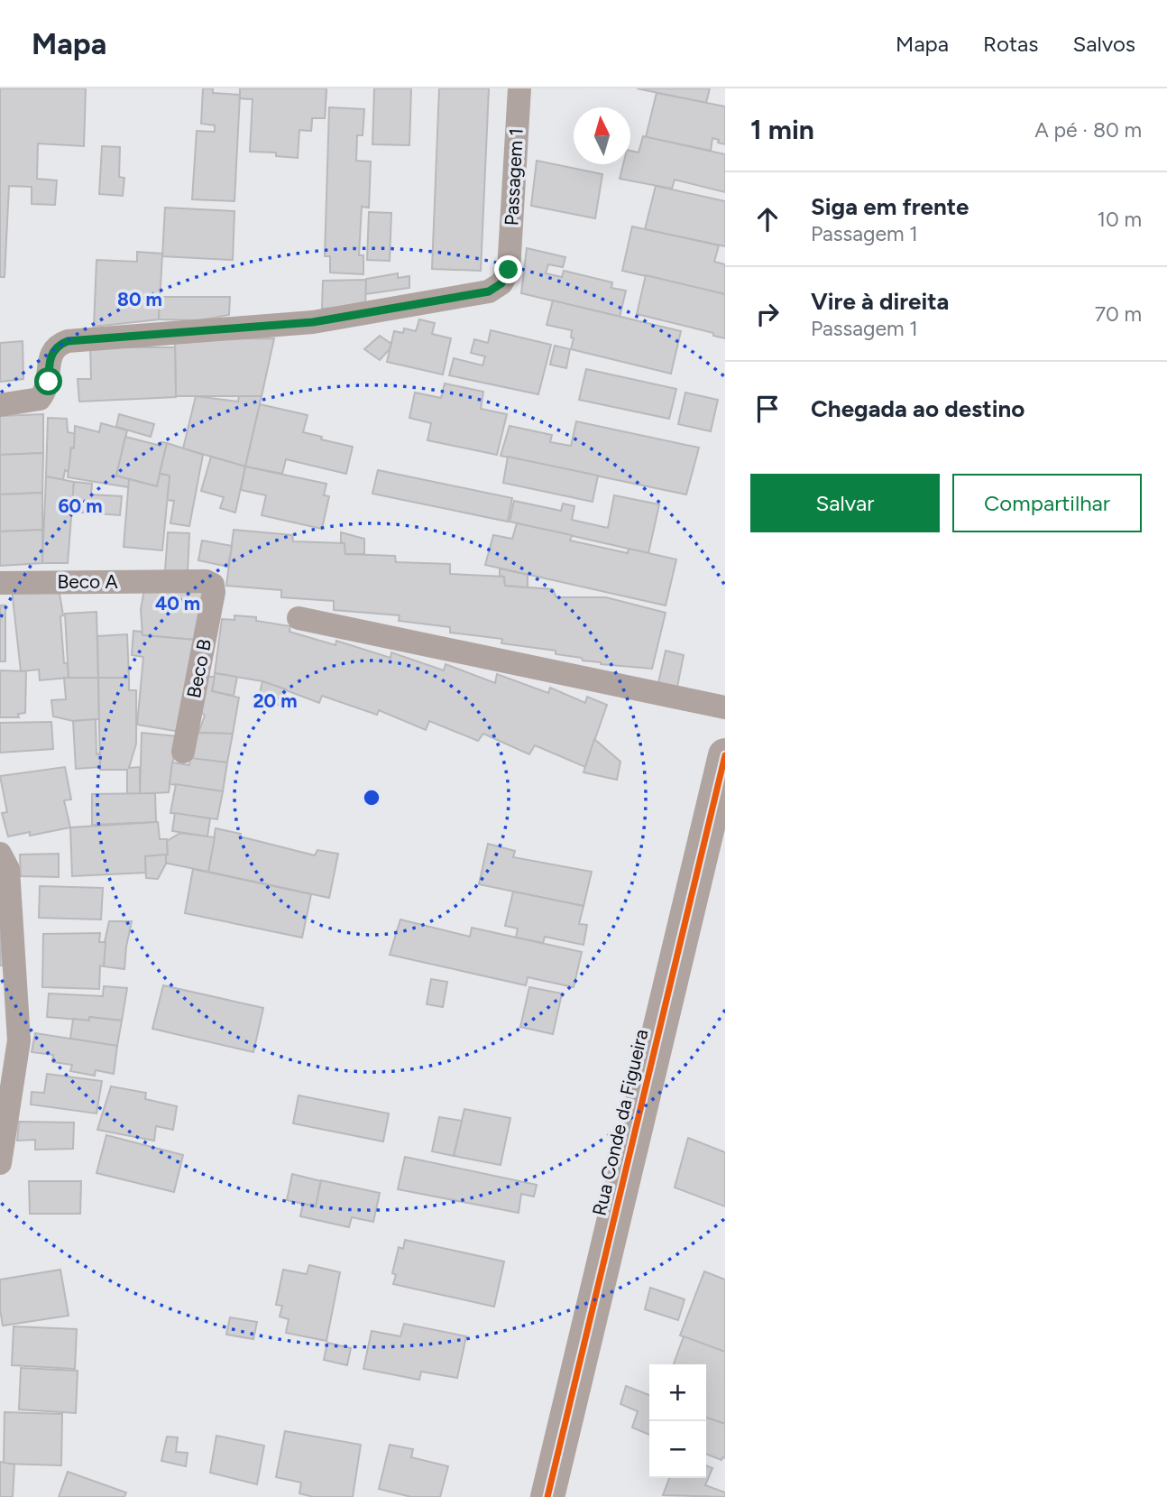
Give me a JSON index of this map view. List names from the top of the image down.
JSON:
{
  "streets": {
    "street": ["Rua Conde da Figueira"],
    "lane": ["Passagem 1", "Beco A", "Beco B"]
  },
  "crossings": [
    ["Beco A", "Beco B"]
  ],
  "north": "top",
  "page": {
    "header": "Mapa",
    "nav": ["Mapa", "Rotas", "Salvos"],
    "heading": ["1 min", "A pé · 80 m"],
    "list": [
      ["Siga em frente", "Passagem 1", "10 m"],
      ["Vire à direita", "Passagem 1", "70 m"],
      "Chegada ao destino"
    ],
    "buttons": ["Salvar", "Compartilhar"],
    "map_buttons": ["+", "−"]
  },
  "rings": [
    "80 m",
    "60 m",
    "40 m",
    "20 m"
  ]
}
